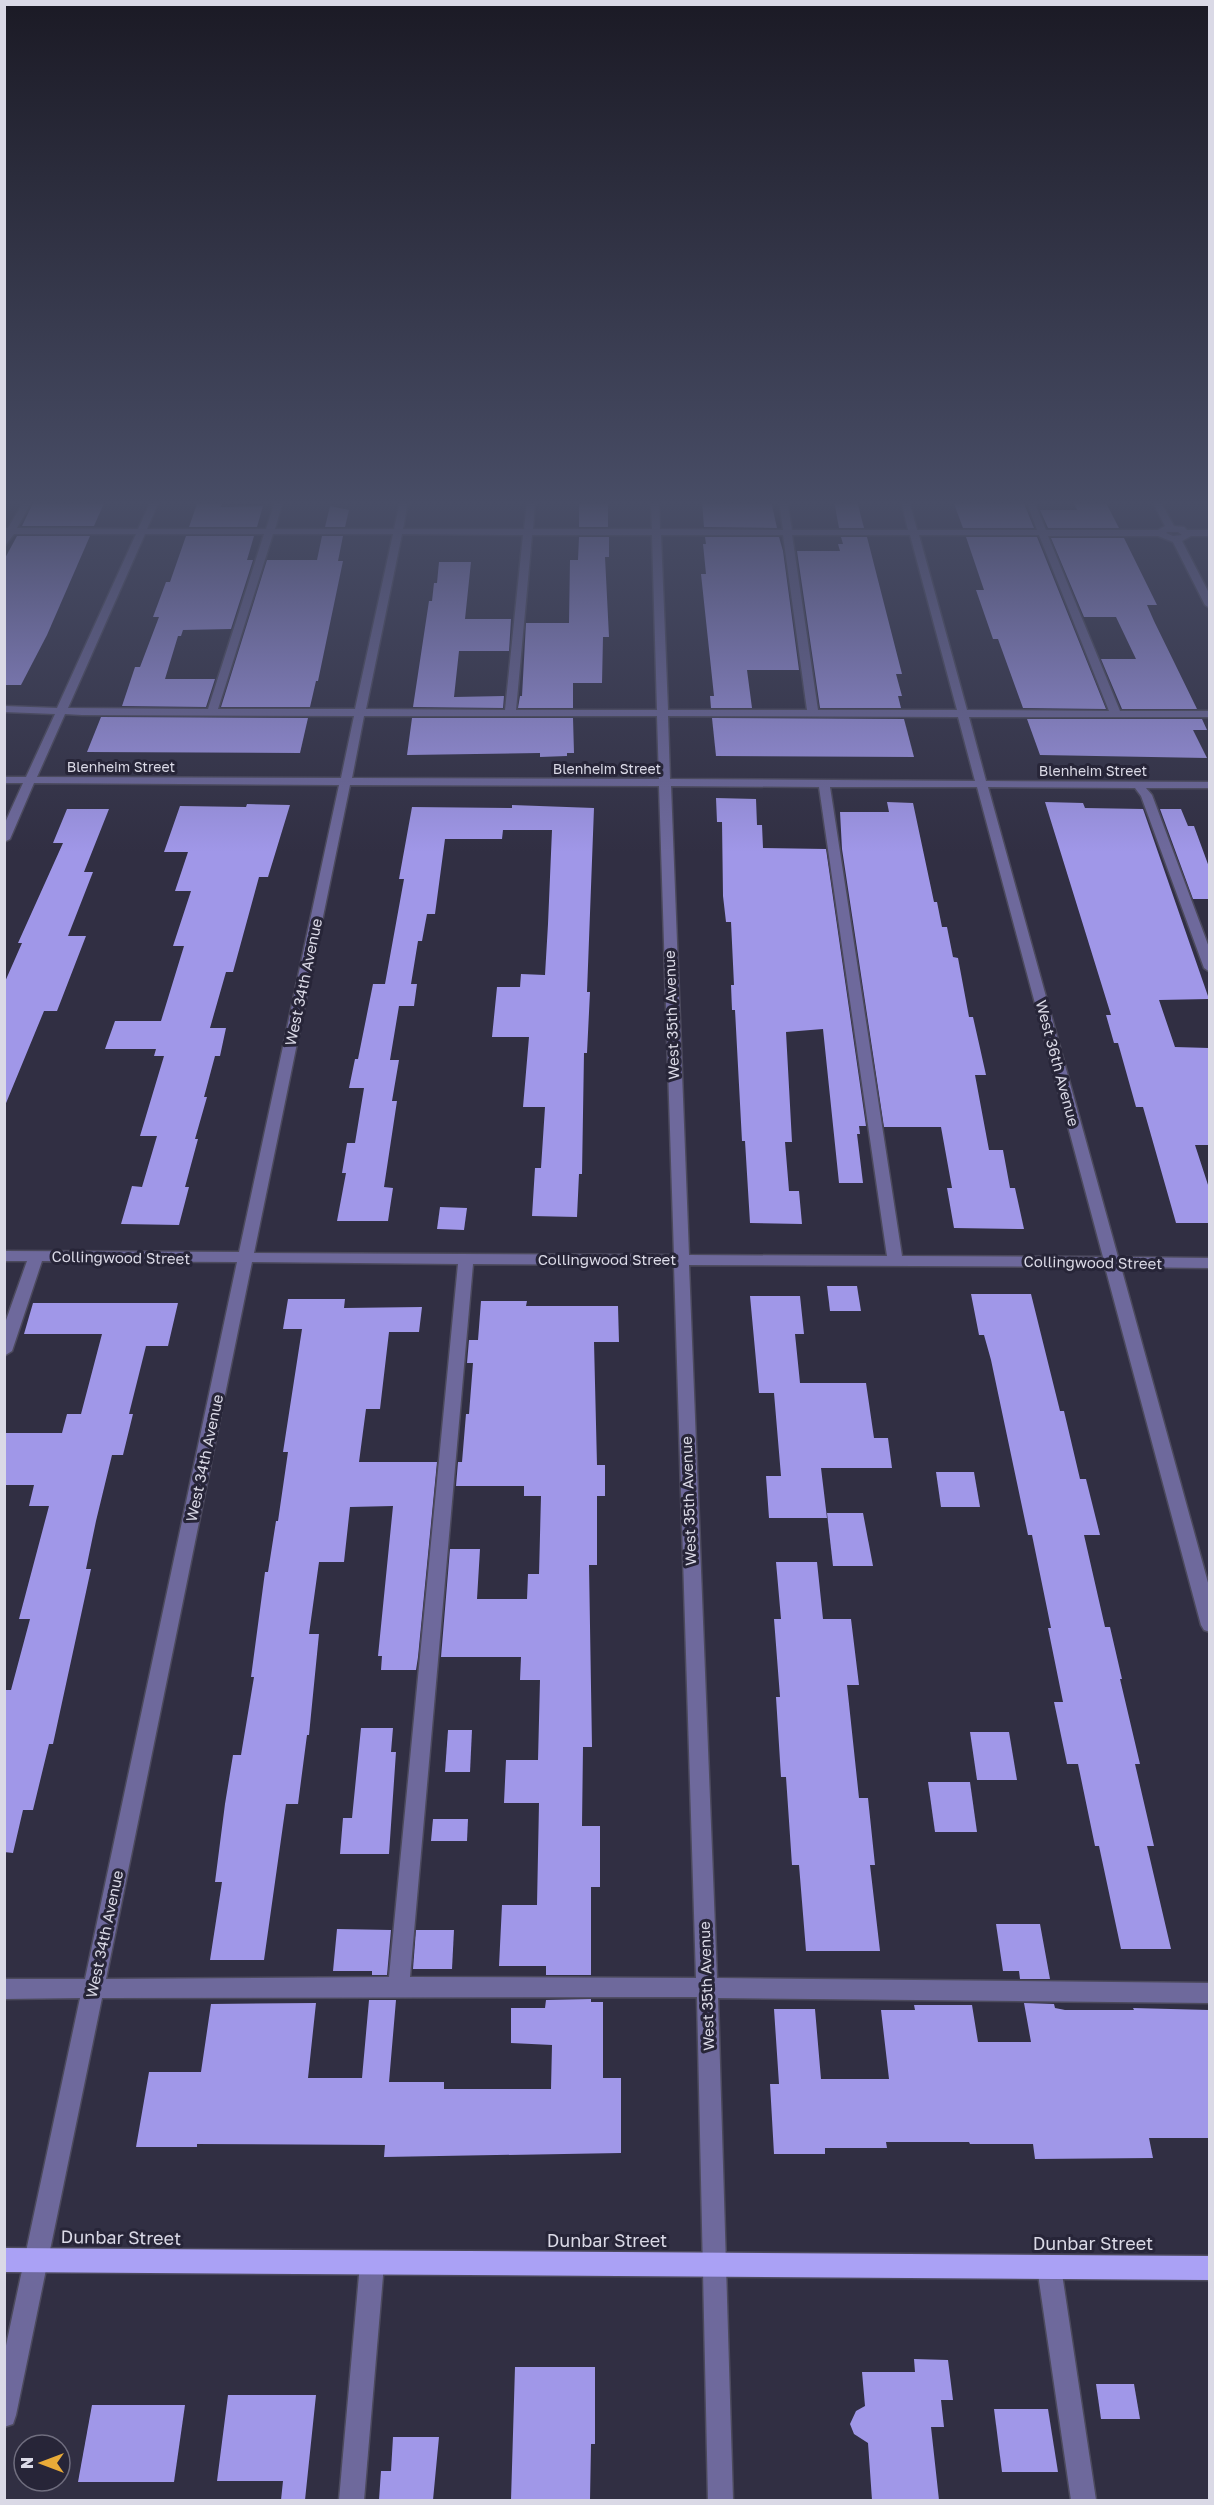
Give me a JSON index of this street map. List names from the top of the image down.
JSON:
{
  "streets": {
    "main road": ["Dunbar Street"],
    "street": [
      "Blenheim Street",
      "West 34th Avenue",
      "West 35th Avenue",
      "West 36th Avenue",
      "Collingwood Street"
    ]
  },
  "crossings": [
    ["Blenheim Street", "West 34th Avenue"],
    ["Blenheim Street", "West 35th Avenue"],
    ["Blenheim Street", "West 36th Avenue"],
    ["West 34th Avenue", "Collingwood Street"],
    ["West 34th Avenue", "Dunbar Street"],
    ["West 35th Avenue", "Collingwood Street"],
    ["West 35th Avenue", "Dunbar Street"],
    ["West 36th Avenue", "Collingwood Street"]
  ],
  "north": "left"
}
